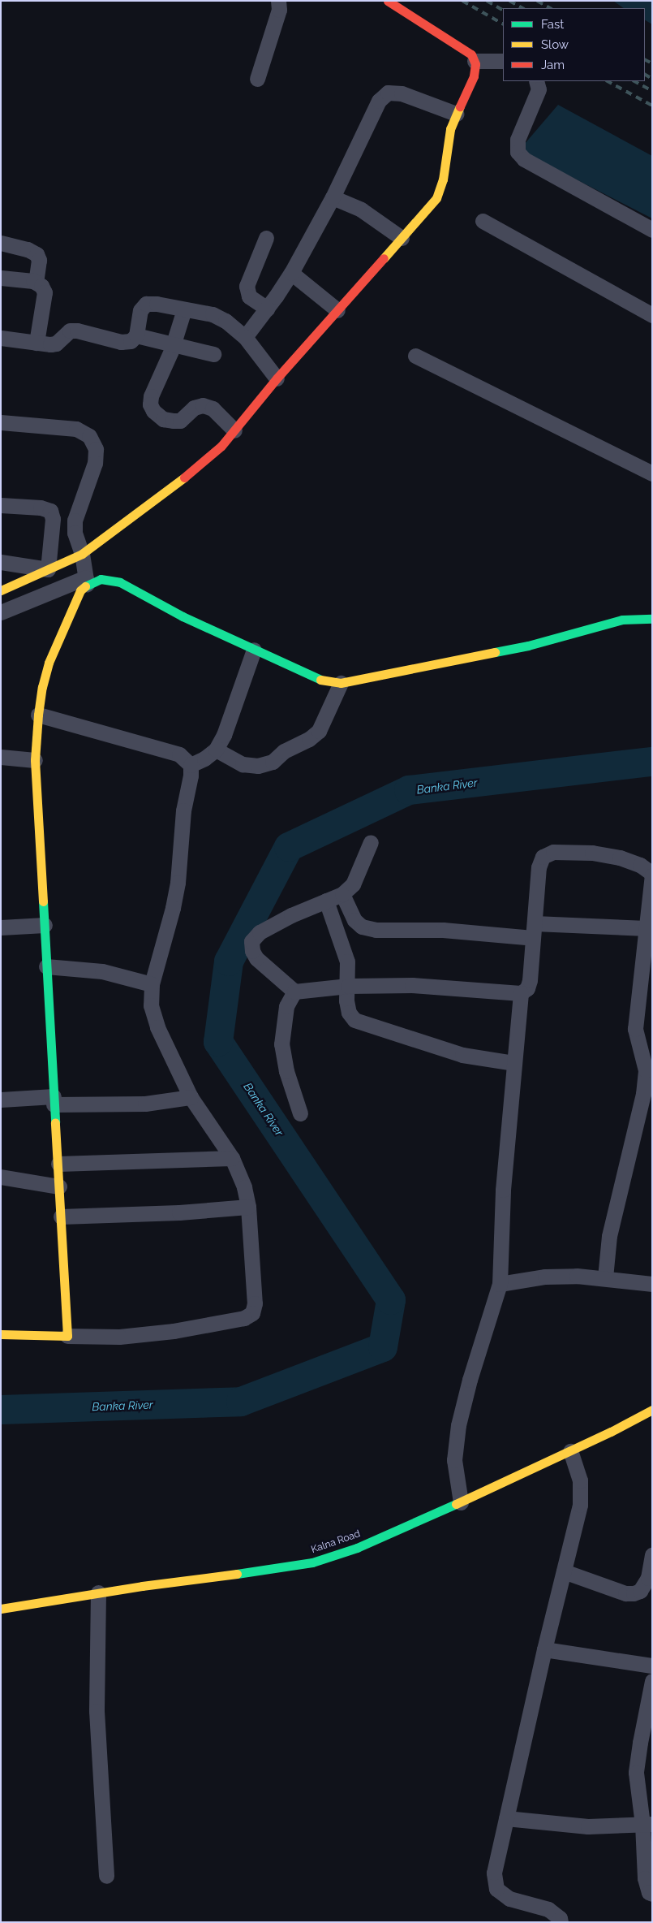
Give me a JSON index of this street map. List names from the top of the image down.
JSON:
{
  "streets": {
    "street": ["Kalna Road"]
  },
  "water": ["Banka River"],
  "legend": ["Fast", "Slow", "Jam"]
}
